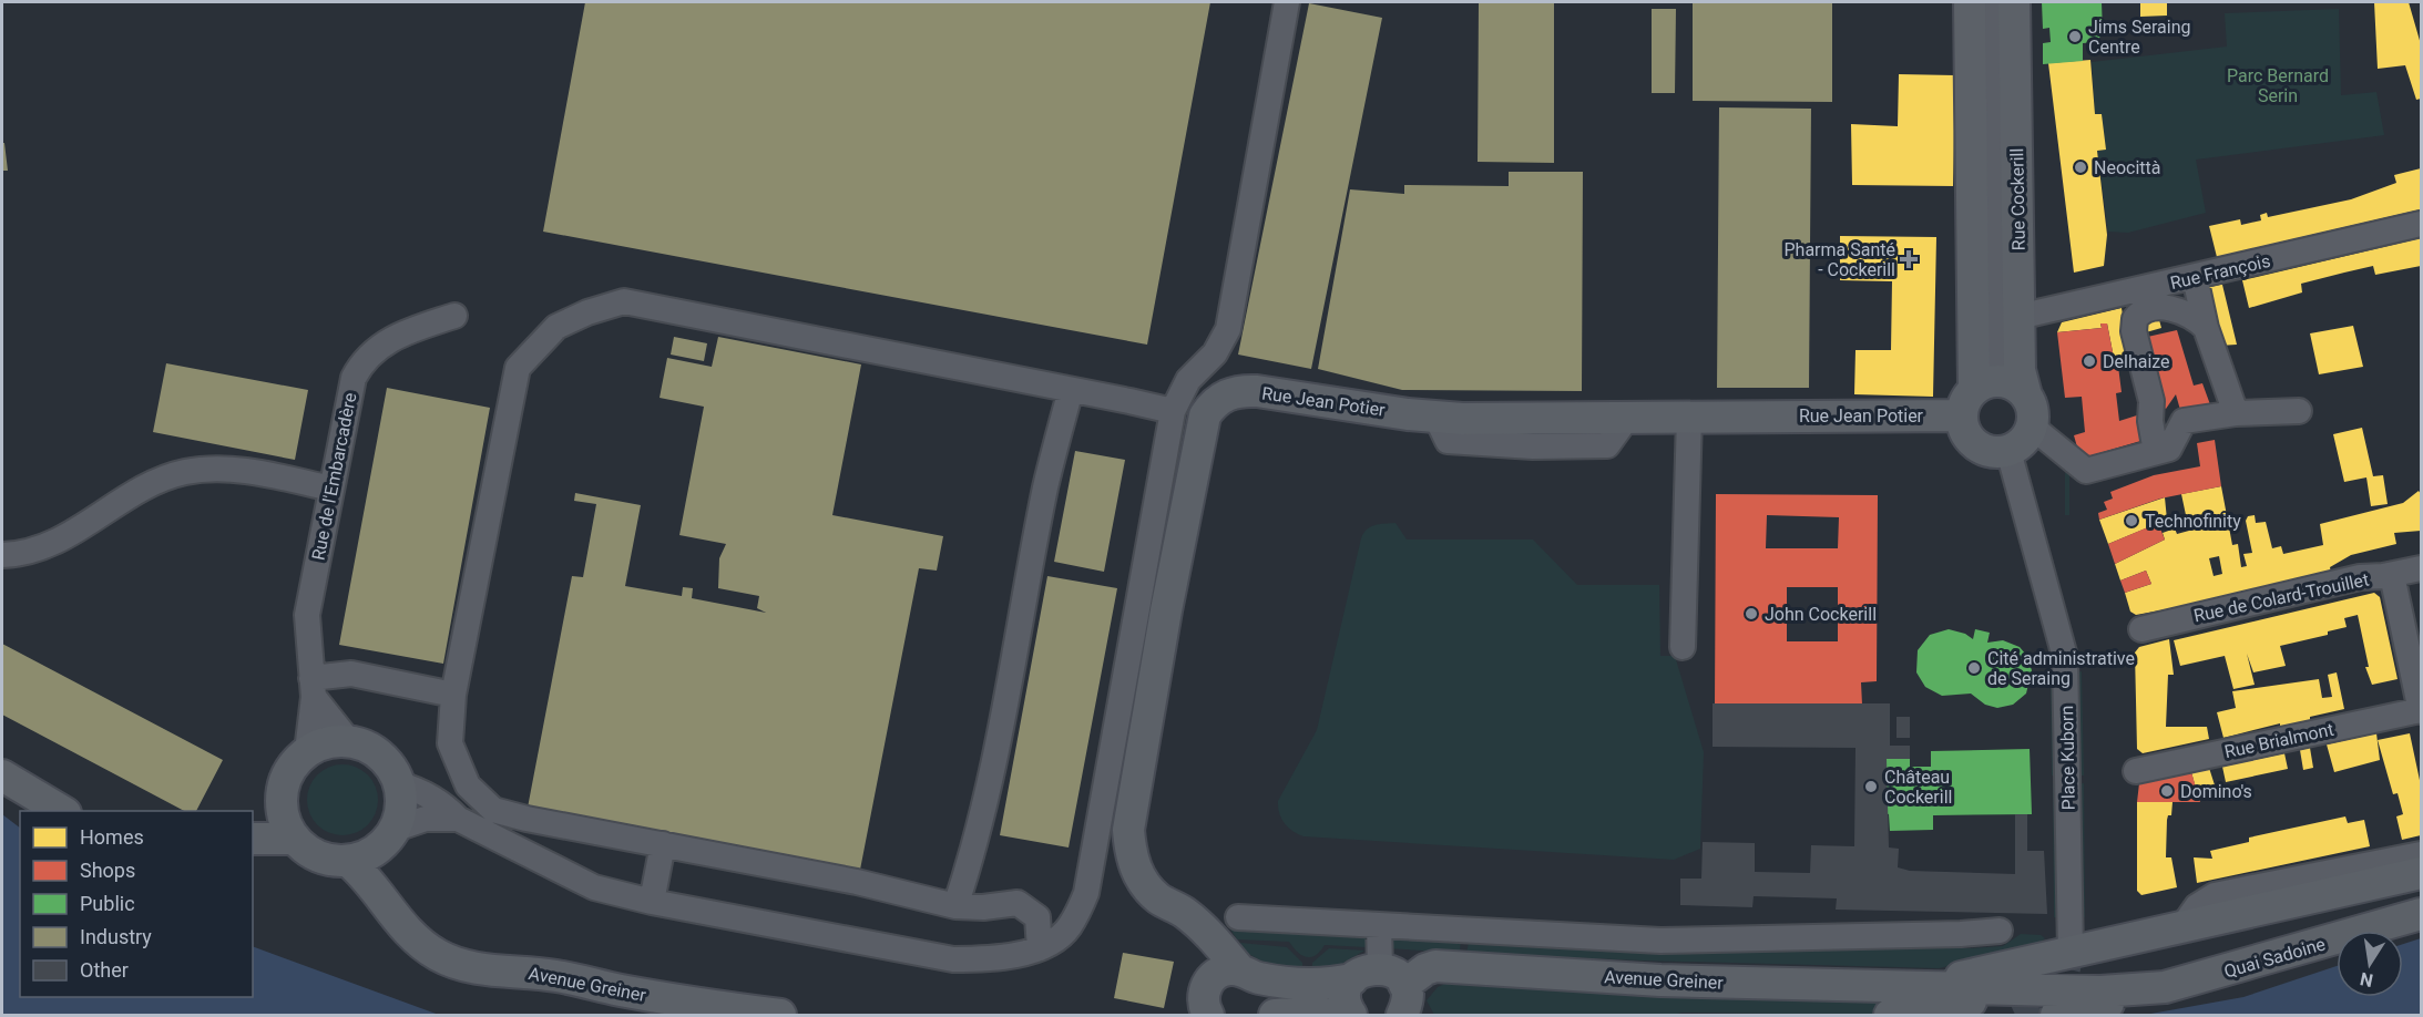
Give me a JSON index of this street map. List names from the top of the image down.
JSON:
{
  "streets": {
    "main road": [
      "Rue Cockerill",
      "Rue Jean Potier",
      "Quai Sadoine",
      "Avenue Greiner"
    ],
    "street": [
      "Rue François",
      "Rue de l'Embarcadère",
      "Rue de Colard-Trouillet",
      "Rue Brialmont",
      "Place Kuborn"
    ]
  },
  "crossings": [
    ["Rue Cockerill", "Rue François"],
    ["Rue Cockerill", "Rue Jean Potier"],
    ["Rue Cockerill", "Place Kuborn"],
    ["Rue Jean Potier", "Place Kuborn"],
    ["Rue de l'Embarcadère", "Avenue Greiner"],
    ["Place Kuborn", "Avenue Greiner"],
    ["Quai Sadoine", "Avenue Greiner"]
  ],
  "parks": ["Parc Bernard Serin"],
  "places": {
    "other": [
      "Jims Seraing Centre",
      "Neocittà",
      "Delhaize",
      "Technofinity",
      "John Cockerill",
      "Cité administrative de Seraing",
      "Château Cockerill",
      "Domino's"
    ],
    "health": ["Pharma Santé - Cockerill"]
  },
  "legend": [
    "Homes",
    "Shops",
    "Public",
    "Industry",
    "Other"
  ],
  "north": "bottom"
}
